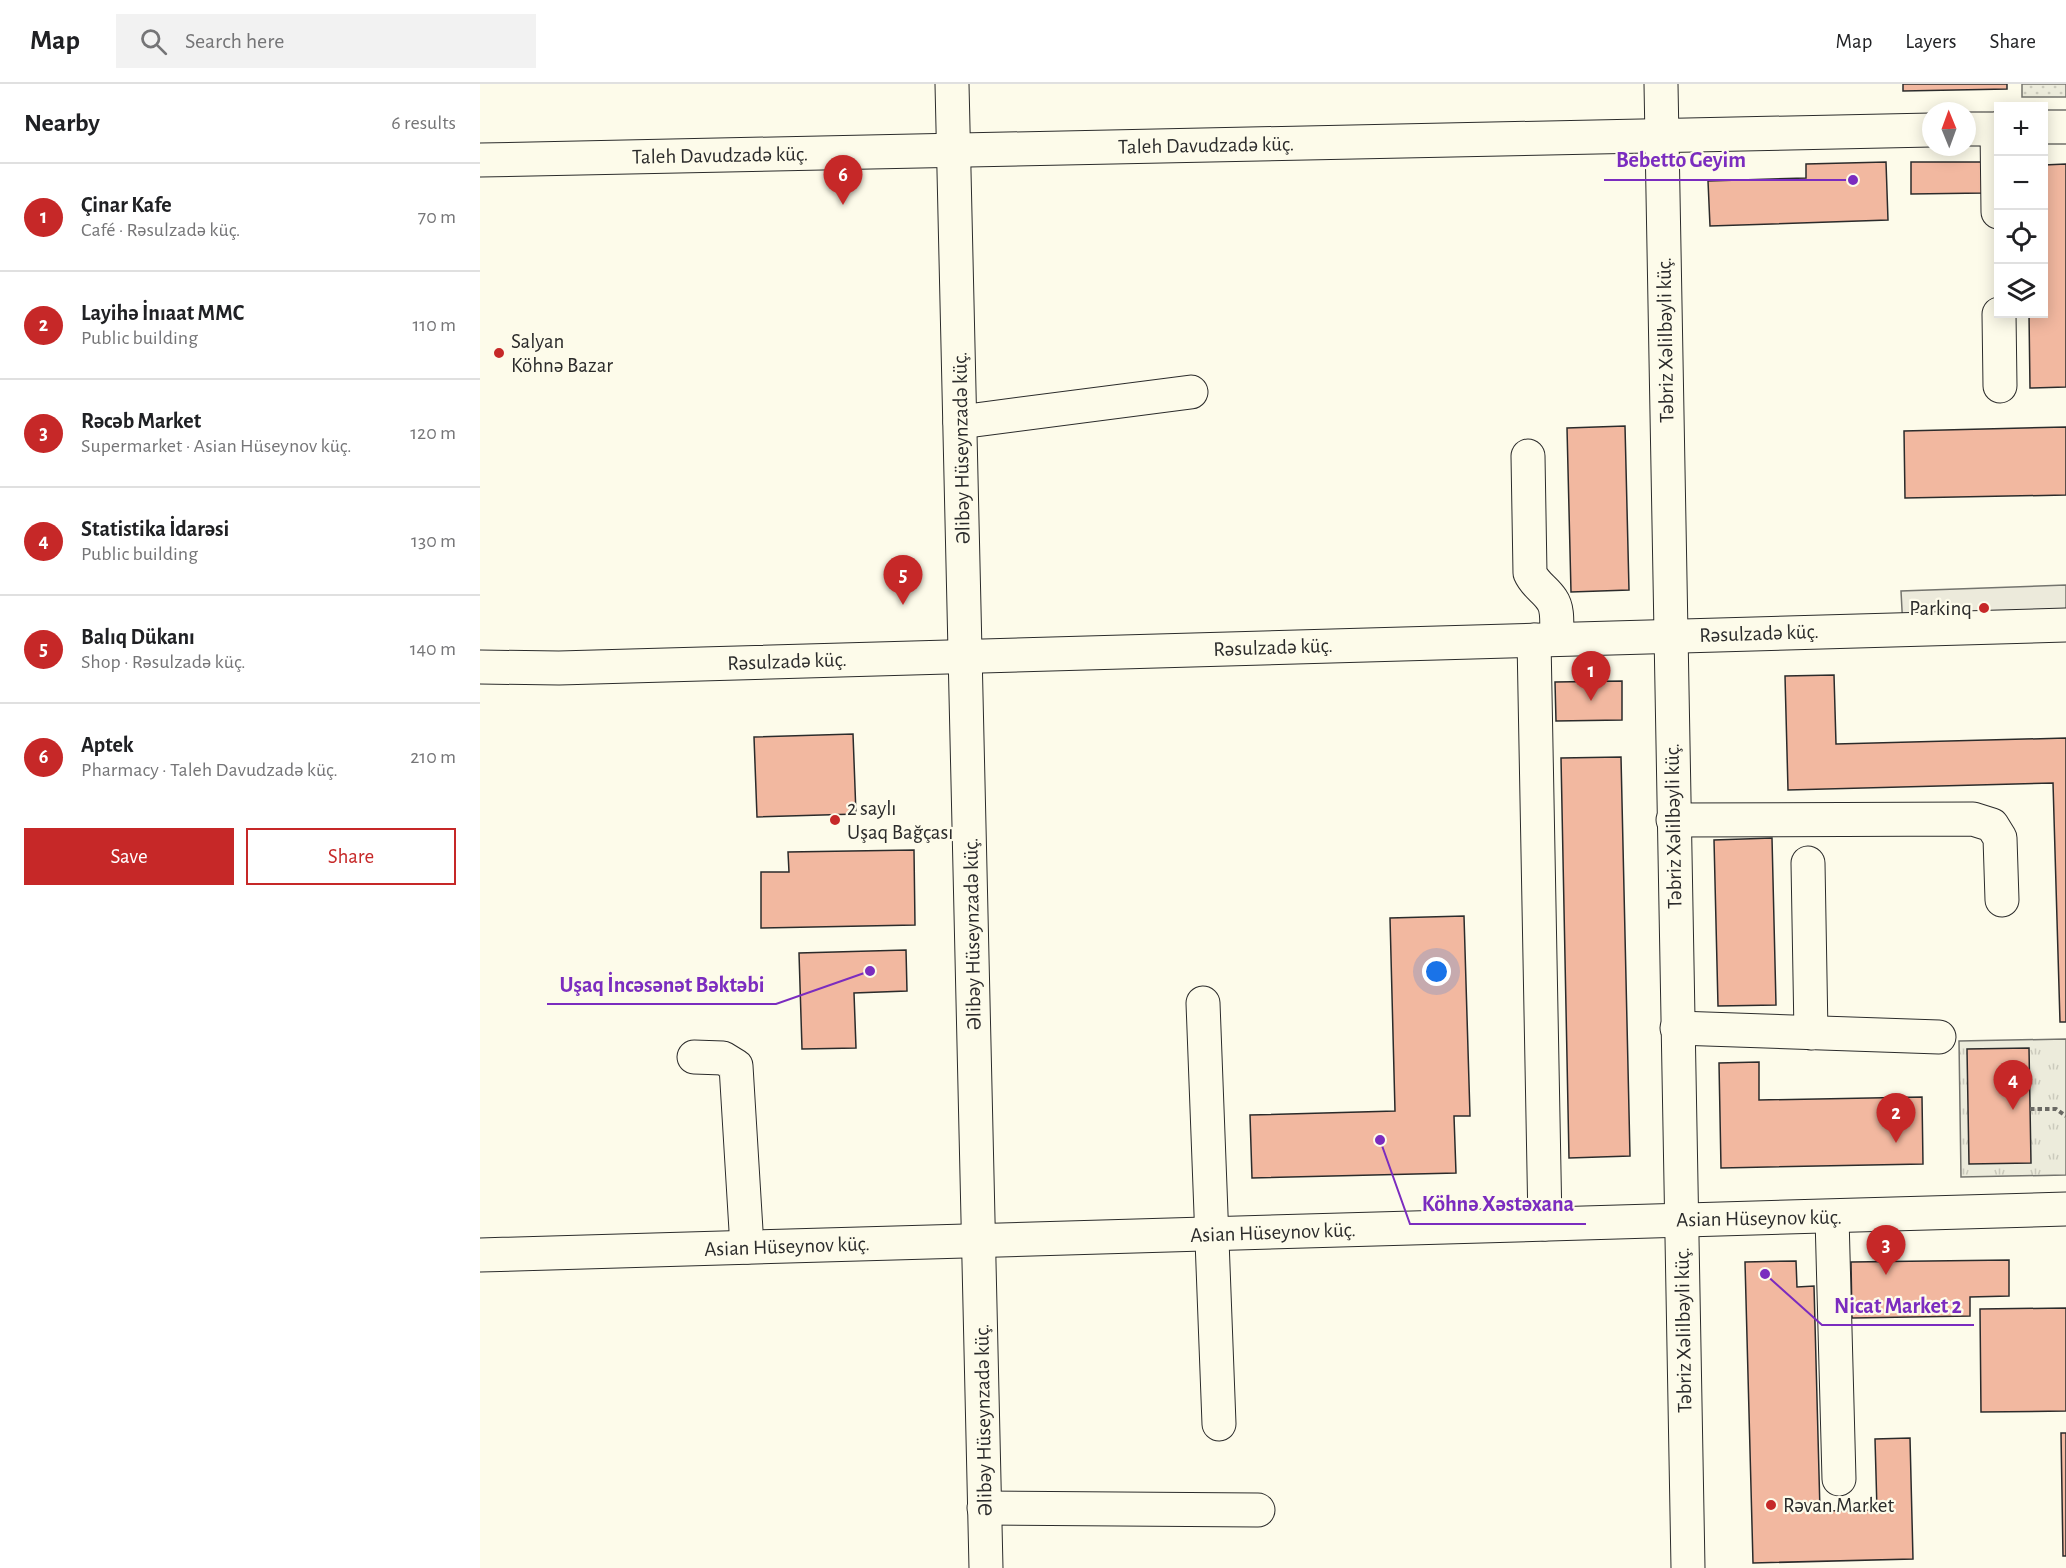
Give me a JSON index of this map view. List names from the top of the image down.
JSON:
{
  "streets": {
    "street": [
      "Taleh Davudzadə küç.",
      "Təbriz Xəlilbəyli küç.",
      "Əlibəy Hüseynzadə küç.",
      "Rəsulzadə küç.",
      "Asian Hüseynov küç."
    ]
  },
  "crossings": [
    ["Taleh Davudzadə küç.", "Təbriz Xəlilbəyli küç."],
    ["Taleh Davudzadə küç.", "Əlibəy Hüseynzadə küç."],
    ["Təbriz Xəlilbəyli küç.", "Rəsulzadə küç."],
    ["Təbriz Xəlilbəyli küç.", "Asian Hüseynov küç."],
    ["Əlibəy Hüseynzadə küç.", "Rəsulzadə küç."],
    ["Əlibəy Hüseynzadə küç.", "Asian Hüseynov küç."]
  ],
  "places": [
    "Bebetto Geyim",
    "Salyan Köhnə Bazar",
    "Parkinq",
    "2 saylı Uşaq Bağçası",
    "Uşaq İncəsənət Bəktəbi",
    "Köhnə Xəstəxana",
    "Nicat Market 2",
    "Rəvan Market"
  ],
  "north": "top",
  "page": {
    "header": "Map",
    "search": "Search here",
    "nav": ["Map", "Layers", "Share"],
    "heading": ["Nearby", "6 results"],
    "map_buttons": ["+", "−"],
    "pins": [
      "6",
      "5",
      "1",
      "4",
      "2",
      "3"
    ],
    "list": [
      {
        "mark": "1",
        "name": "Çinar Kafe",
        "note": "Café · Rəsulzadə küç.",
        "value": "70 m"
      },
      {
        "mark": "2",
        "name": "Layihə İnıaat MMC",
        "note": "Public building",
        "value": "110 m"
      },
      {
        "mark": "3",
        "name": "Rəcəb Market",
        "note": "Supermarket · Asian Hüseynov küç.",
        "value": "120 m"
      },
      {
        "mark": "4",
        "name": "Statistika İdarəsi",
        "note": "Public building",
        "value": "130 m"
      },
      {
        "mark": "5",
        "name": "Balıq Dükanı",
        "note": "Shop · Rəsulzadə küç.",
        "value": "140 m"
      },
      {
        "mark": "6",
        "name": "Aptek",
        "note": "Pharmacy · Taleh Davudzadə küç.",
        "value": "210 m"
      }
    ],
    "buttons": ["Save", "Share"]
  }
}
